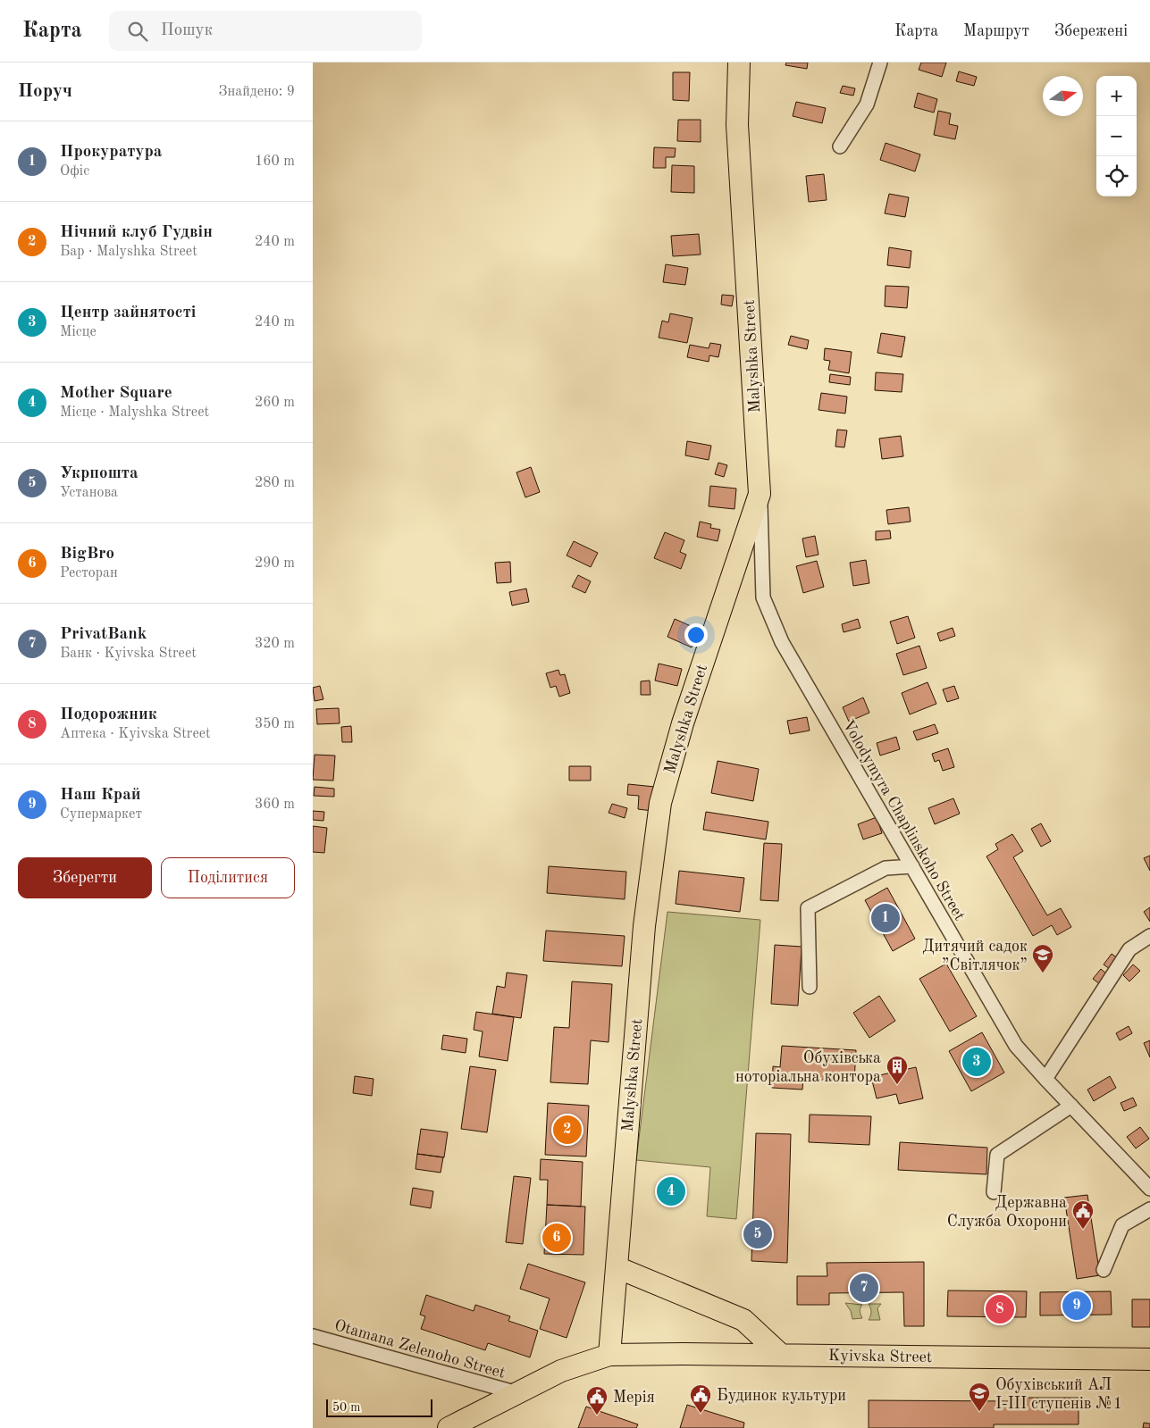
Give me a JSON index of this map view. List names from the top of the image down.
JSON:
{
  "streets": {
    "main road": ["Malyshka Street", "Kyivska Street"],
    "street": ["Volodymyra Chaplinskoho Street", "Otamana Zelenoho Street"]
  },
  "crossings": [
    ["Malyshka Street", "Volodymyra Chaplinskoho Street"],
    ["Malyshka Street", "Kyivska Street"],
    ["Otamana Zelenoho Street", "Kyivska Street"]
  ],
  "places": {
    "school or university": ["Дитячий садок ”Світлячок”", "Обухівський АЛ І-ІІІ ступенів №1"],
    "building": ["Обухівська ноторіальна контора"],
    "public building": ["Державна Служба Охорони", "Будинок культури", "Мерія"]
  },
  "scale_bar": "50 m",
  "north": "right",
  "page": {
    "header": "Карта",
    "search": "Пошук",
    "nav": ["Карта", "Маршрут", "Збережені"],
    "heading": ["Поруч", "Знайдено: 9"],
    "map_buttons": ["+", "−"],
    "list": [
      {
        "mark": "1",
        "name": "Прокуратура",
        "note": "Офіс",
        "value": "160 m"
      },
      {
        "mark": "2",
        "name": "Нічний клуб Гудвін",
        "note": "Бар · Malyshka Street",
        "value": "240 m"
      },
      {
        "mark": "3",
        "name": "Центр зайнятості",
        "note": "Місце",
        "value": "240 m"
      },
      {
        "mark": "4",
        "name": "Mother Square",
        "note": "Місце · Malyshka Street",
        "value": "260 m"
      },
      {
        "mark": "5",
        "name": "Укрпошта",
        "note": "Установа",
        "value": "280 m"
      },
      {
        "mark": "6",
        "name": "BigBro",
        "note": "Ресторан",
        "value": "290 m"
      },
      {
        "mark": "7",
        "name": "PrivatBank",
        "note": "Банк · Kyivska Street",
        "value": "320 m"
      },
      {
        "mark": "8",
        "name": "Подорожник",
        "note": "Аптека · Kyivska Street",
        "value": "350 m"
      },
      {
        "mark": "9",
        "name": "Наш Край",
        "note": "Супермаркет",
        "value": "360 m"
      }
    ],
    "buttons": ["Зберегти", "Поділитися"],
    "pins": [
      "1",
      "3",
      "2",
      "4",
      "5",
      "6",
      "7",
      "9",
      "8"
    ],
    "scale": "50 m"
  }
}
